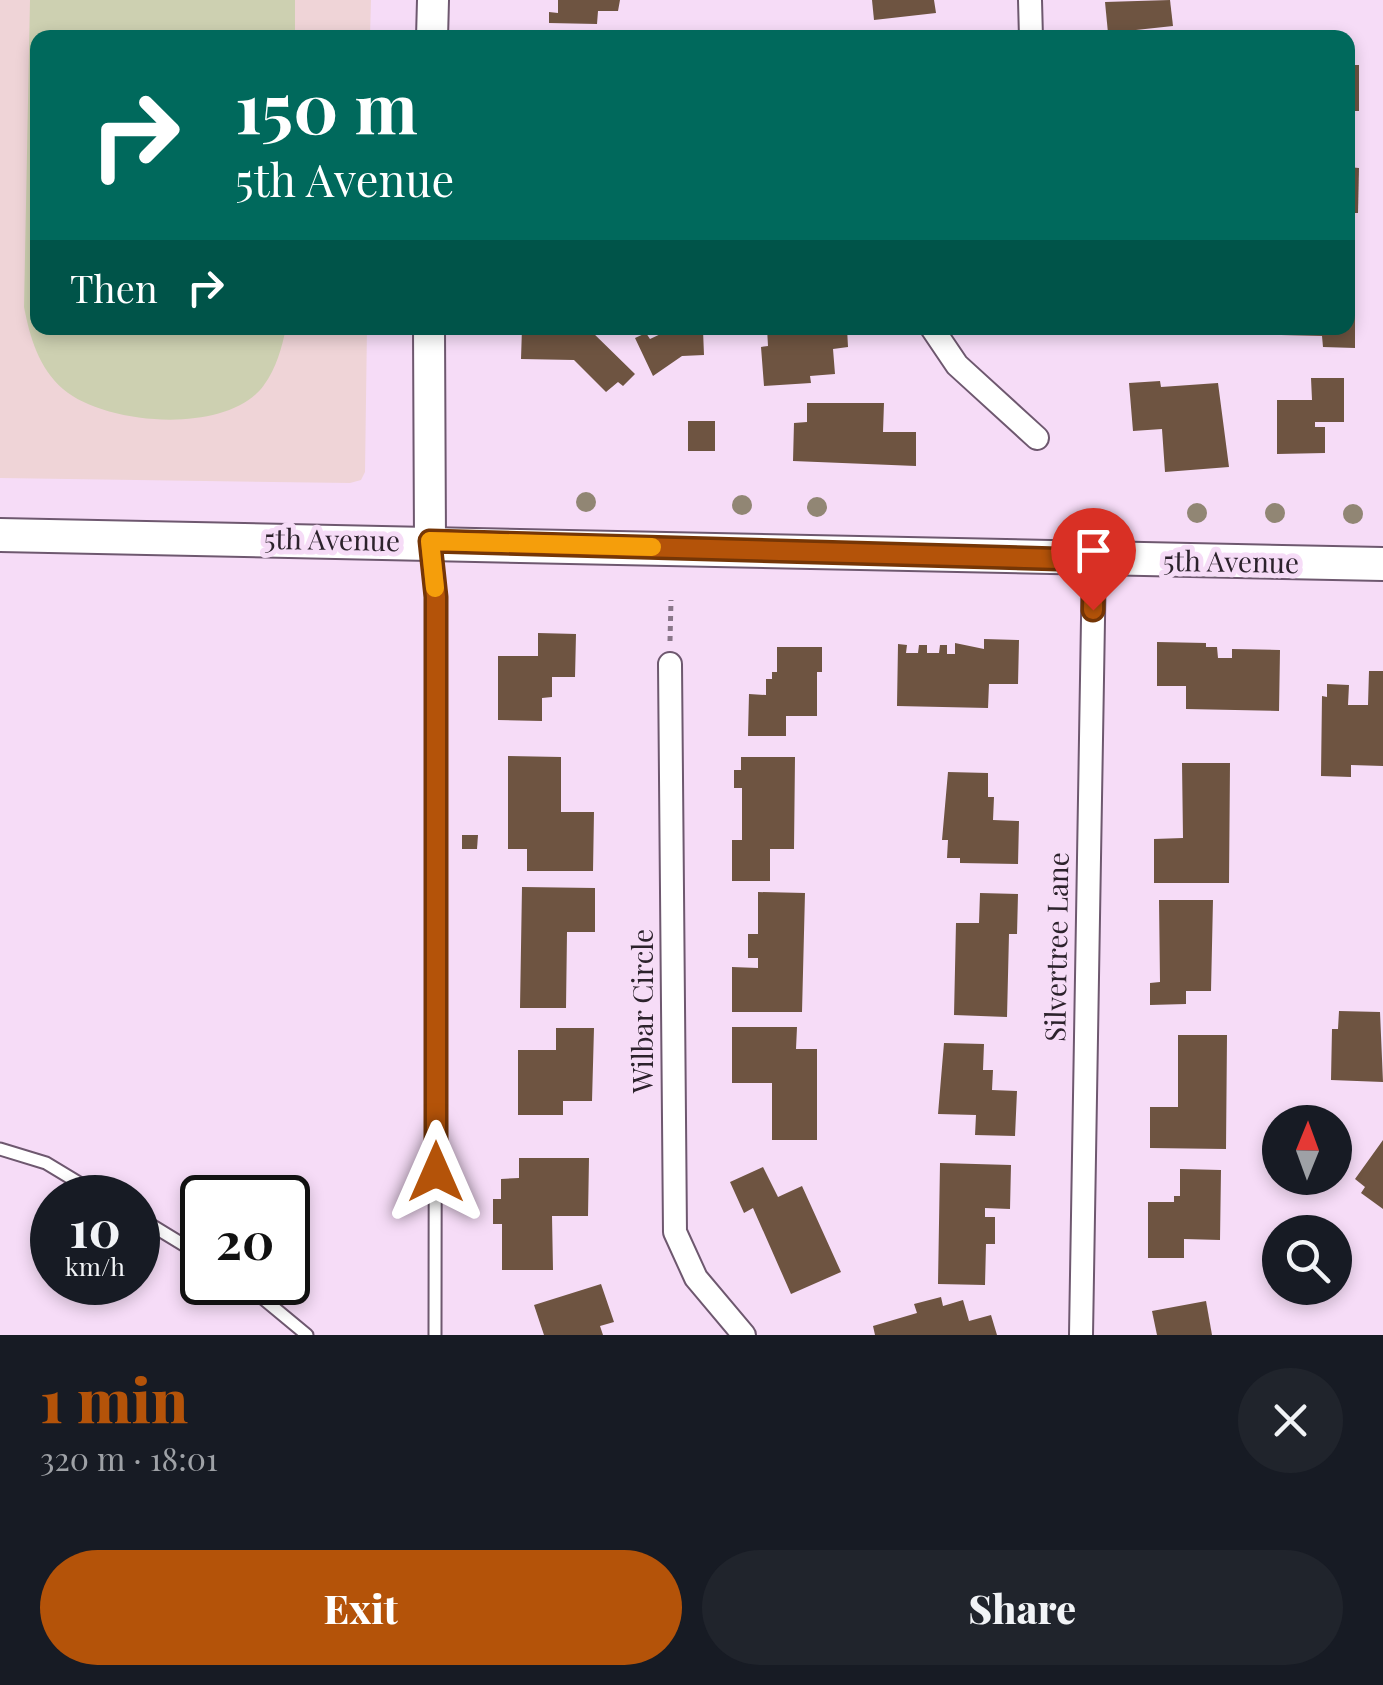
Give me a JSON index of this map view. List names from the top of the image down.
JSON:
{
  "streets": {
    "main road": ["5th Avenue"],
    "street": ["Silvertree Lane", "Wilbar Circle"]
  },
  "crossings": [
    ["5th Avenue", "Silvertree Lane"]
  ],
  "north": "top",
  "page": {
    "turn": ["150 m", "5th Avenue"],
    "then": "Then",
    "speed": "10 km/h",
    "limit": "20",
    "heading": ["1 min", "320 m · 18:01"],
    "buttons": ["Exit", "Share"]
  }
}
